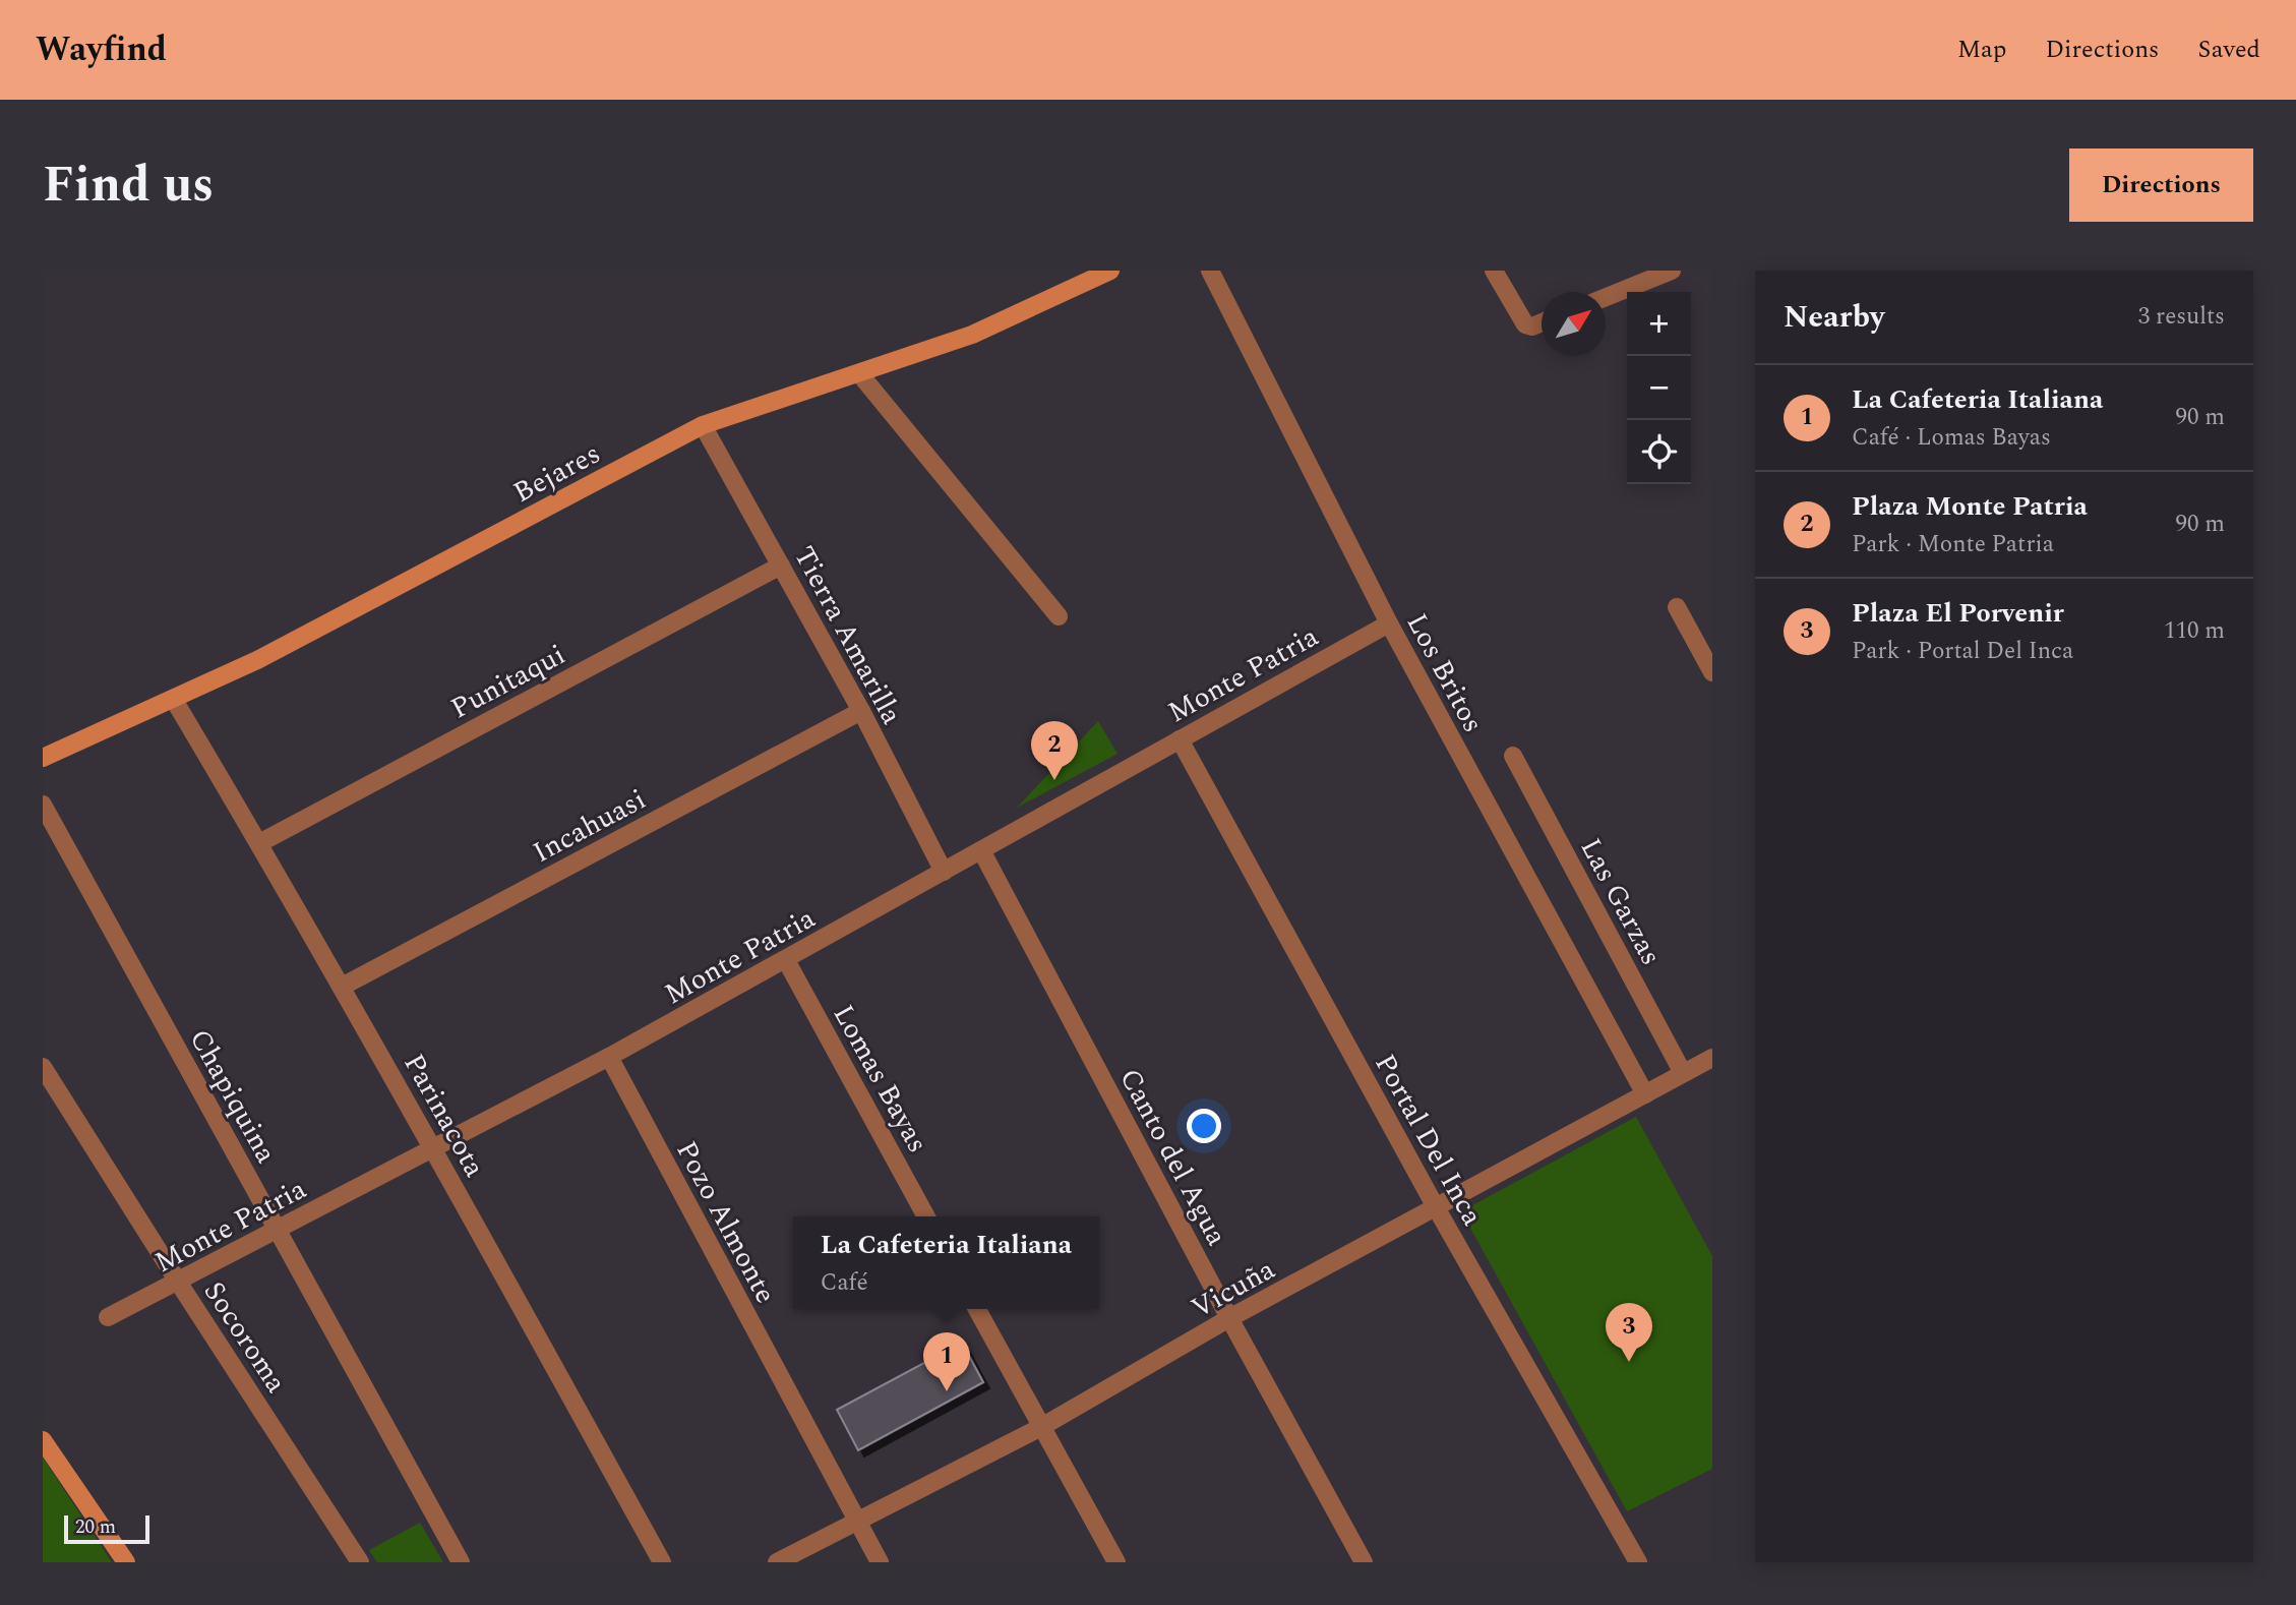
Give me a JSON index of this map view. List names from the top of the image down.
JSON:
{
  "streets": {
    "street": [
      "Bejares",
      "Tierra Amarilla",
      "Los Britos",
      "Monte Patria",
      "Punitaqui",
      "Incahuasi",
      "Las Garzas",
      "Lomas Bayas",
      "Chapiquina",
      "Parinacota",
      "Portal Del Inca",
      "Canto del Agua",
      "Pozo Almonte",
      "Vicuña",
      "Socoroma"
    ]
  },
  "crossings": [
    ["Bejares", "Tierra Amarilla"],
    ["Bejares", "Parinacota"],
    ["Tierra Amarilla", "Monte Patria"],
    ["Tierra Amarilla", "Punitaqui"],
    ["Tierra Amarilla", "Incahuasi"],
    ["Los Britos", "Monte Patria"],
    ["Los Britos", "Vicuña"],
    ["Monte Patria", "Lomas Bayas"],
    ["Monte Patria", "Chapiquina"],
    ["Monte Patria", "Parinacota"],
    ["Monte Patria", "Portal Del Inca"],
    ["Monte Patria", "Canto del Agua"],
    ["Monte Patria", "Pozo Almonte"],
    ["Monte Patria", "Socoroma"],
    ["Punitaqui", "Parinacota"],
    ["Incahuasi", "Parinacota"],
    ["Las Garzas", "Vicuña"],
    ["Portal Del Inca", "Vicuña"],
    ["Canto del Agua", "Vicuña"],
    ["Pozo Almonte", "Vicuña"]
  ],
  "scale_bar": "20 m",
  "north": "top right",
  "page": {
    "header": "Wayfind",
    "nav": ["Map", "Directions", "Saved"],
    "title": "Find us",
    "buttons": "Directions",
    "heading": ["Nearby", "3 results"],
    "map_buttons": ["+", "−"],
    "list": [
      {
        "mark": "1",
        "name": "La Cafeteria Italiana",
        "note": "Café · Lomas Bayas",
        "value": "90 m"
      },
      {
        "mark": "2",
        "name": "Plaza Monte Patria",
        "note": "Park · Monte Patria",
        "value": "90 m"
      },
      {
        "mark": "3",
        "name": "Plaza El Porvenir",
        "note": "Park · Portal Del Inca",
        "value": "110 m"
      }
    ],
    "pins": ["2", "3", "1"],
    "popup": ["La Cafeteria Italiana", "Café"],
    "scale": "20 m"
  }
}
